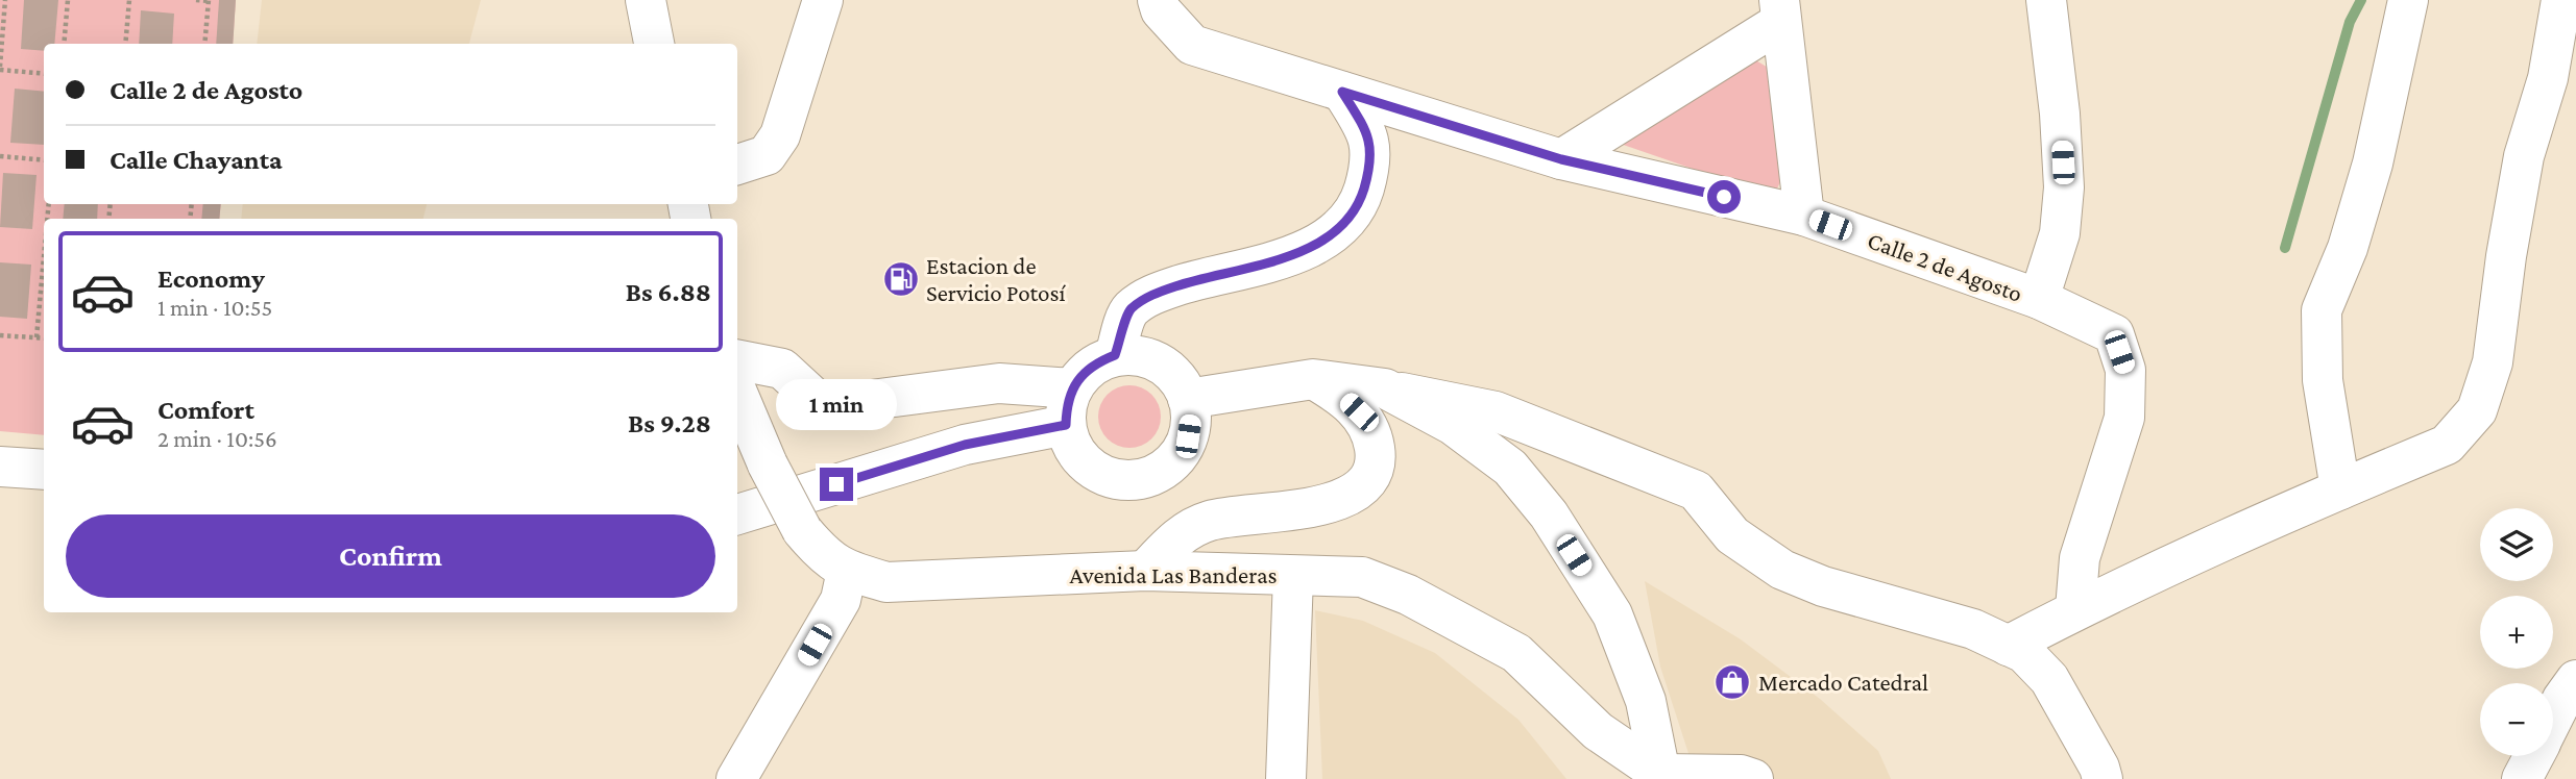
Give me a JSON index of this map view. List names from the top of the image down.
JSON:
{
  "streets": {
    "street": ["Calle 2 de Agosto", "Avenida Las Banderas"]
  },
  "places": {
    "fuel station": ["Estacion de Servicio Potosí"],
    "shop": ["Mercado Catedral"]
  },
  "page": {
    "banner": ["Calle 2 de Agosto", "Calle Chayanta"],
    "list": [
      {
        "name": "Economy",
        "note": "1 min · 10:55",
        "value": "Bs 6.88"
      },
      {
        "name": "Comfort",
        "note": "2 min · 10:56",
        "value": "Bs 9.28"
      }
    ],
    "bubble": "1 min",
    "buttons": "Confirm",
    "map_buttons": ["+", "−"]
  }
}
